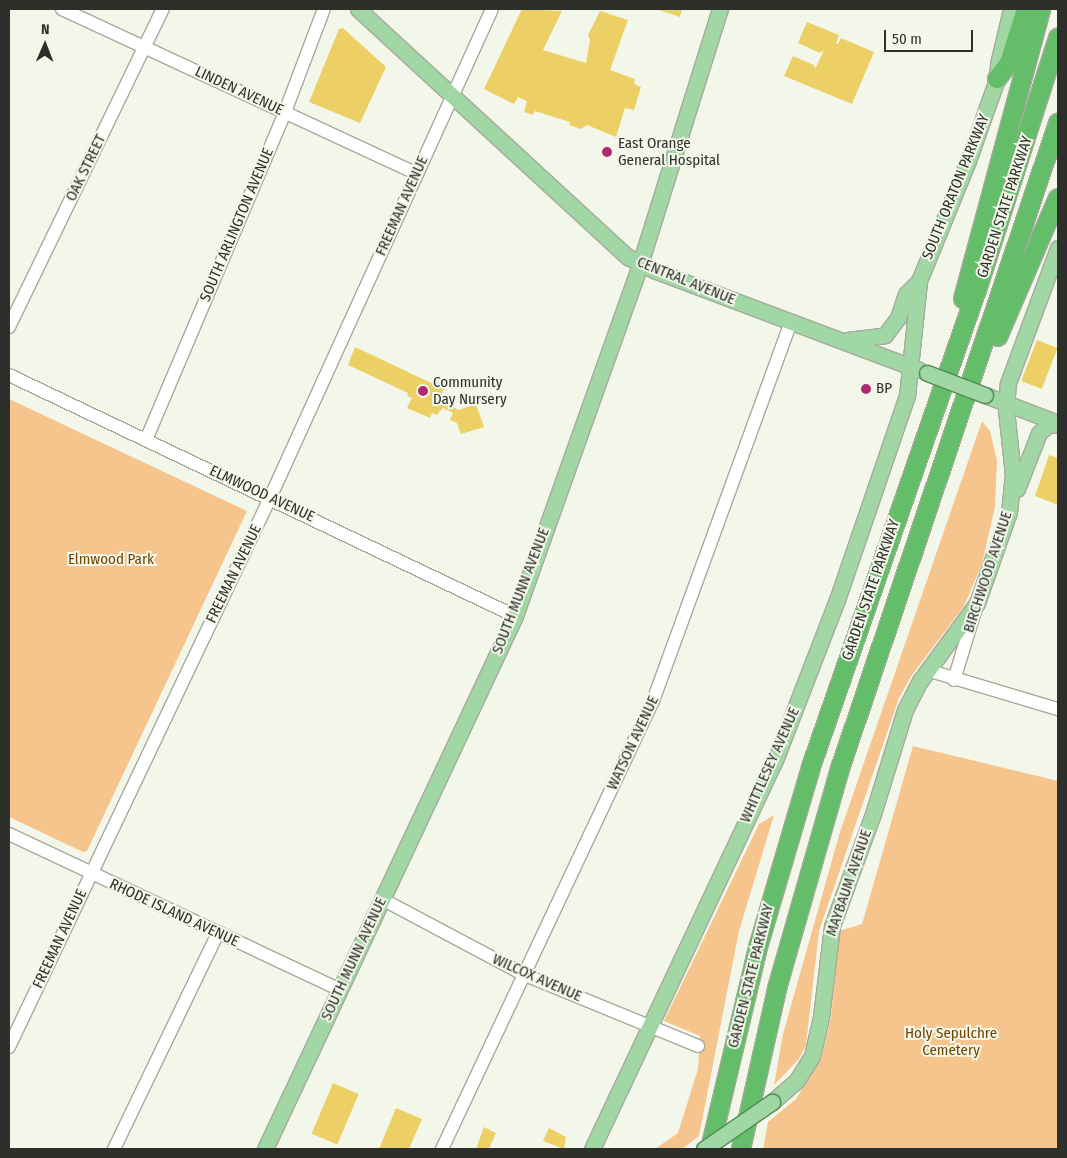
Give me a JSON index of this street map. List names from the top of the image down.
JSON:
{
  "streets": {
    "highway": ["GARDEN STATE PARKWAY"],
    "main road": [
      "SOUTH ORATON PARKWAY",
      "CENTRAL AVENUE",
      "BIRCHWOOD AVENUE",
      "SOUTH MUNN AVENUE",
      "WHITTLESEY AVENUE",
      "MAYBAUM AVENUE"
    ],
    "street": [
      "LINDEN AVENUE",
      "OAK STREET",
      "FREEMAN AVENUE",
      "SOUTH ARLINGTON AVENUE",
      "ELMWOOD AVENUE",
      "WATSON AVENUE",
      "RHODE ISLAND AVENUE",
      "WILCOX AVENUE"
    ]
  },
  "crossings": [
    ["LINDEN AVENUE", "OAK STREET"],
    ["LINDEN AVENUE", "FREEMAN AVENUE"],
    ["LINDEN AVENUE", "SOUTH ARLINGTON AVENUE"],
    ["SOUTH ORATON PARKWAY", "CENTRAL AVENUE"],
    ["SOUTH ORATON PARKWAY", "WHITTLESEY AVENUE"],
    ["FREEMAN AVENUE", "CENTRAL AVENUE"],
    ["FREEMAN AVENUE", "ELMWOOD AVENUE"],
    ["FREEMAN AVENUE", "RHODE ISLAND AVENUE"],
    ["SOUTH ARLINGTON AVENUE", "ELMWOOD AVENUE"],
    ["CENTRAL AVENUE", "BIRCHWOOD AVENUE"],
    ["CENTRAL AVENUE", "SOUTH MUNN AVENUE"],
    ["CENTRAL AVENUE", "WATSON AVENUE"],
    ["CENTRAL AVENUE", "WHITTLESEY AVENUE"],
    ["ELMWOOD AVENUE", "SOUTH MUNN AVENUE"],
    ["BIRCHWOOD AVENUE", "MAYBAUM AVENUE"],
    ["SOUTH MUNN AVENUE", "RHODE ISLAND AVENUE"],
    ["SOUTH MUNN AVENUE", "WILCOX AVENUE"],
    ["WATSON AVENUE", "WILCOX AVENUE"],
    ["WHITTLESEY AVENUE", "WILCOX AVENUE"]
  ],
  "parks": ["Elmwood Park", "Holy Sepulchre Cemetery"],
  "places": ["East Orange General Hospital", "BP", "Community Day Nursery"],
  "scale_bar": "50 m",
  "north": "top"
}
